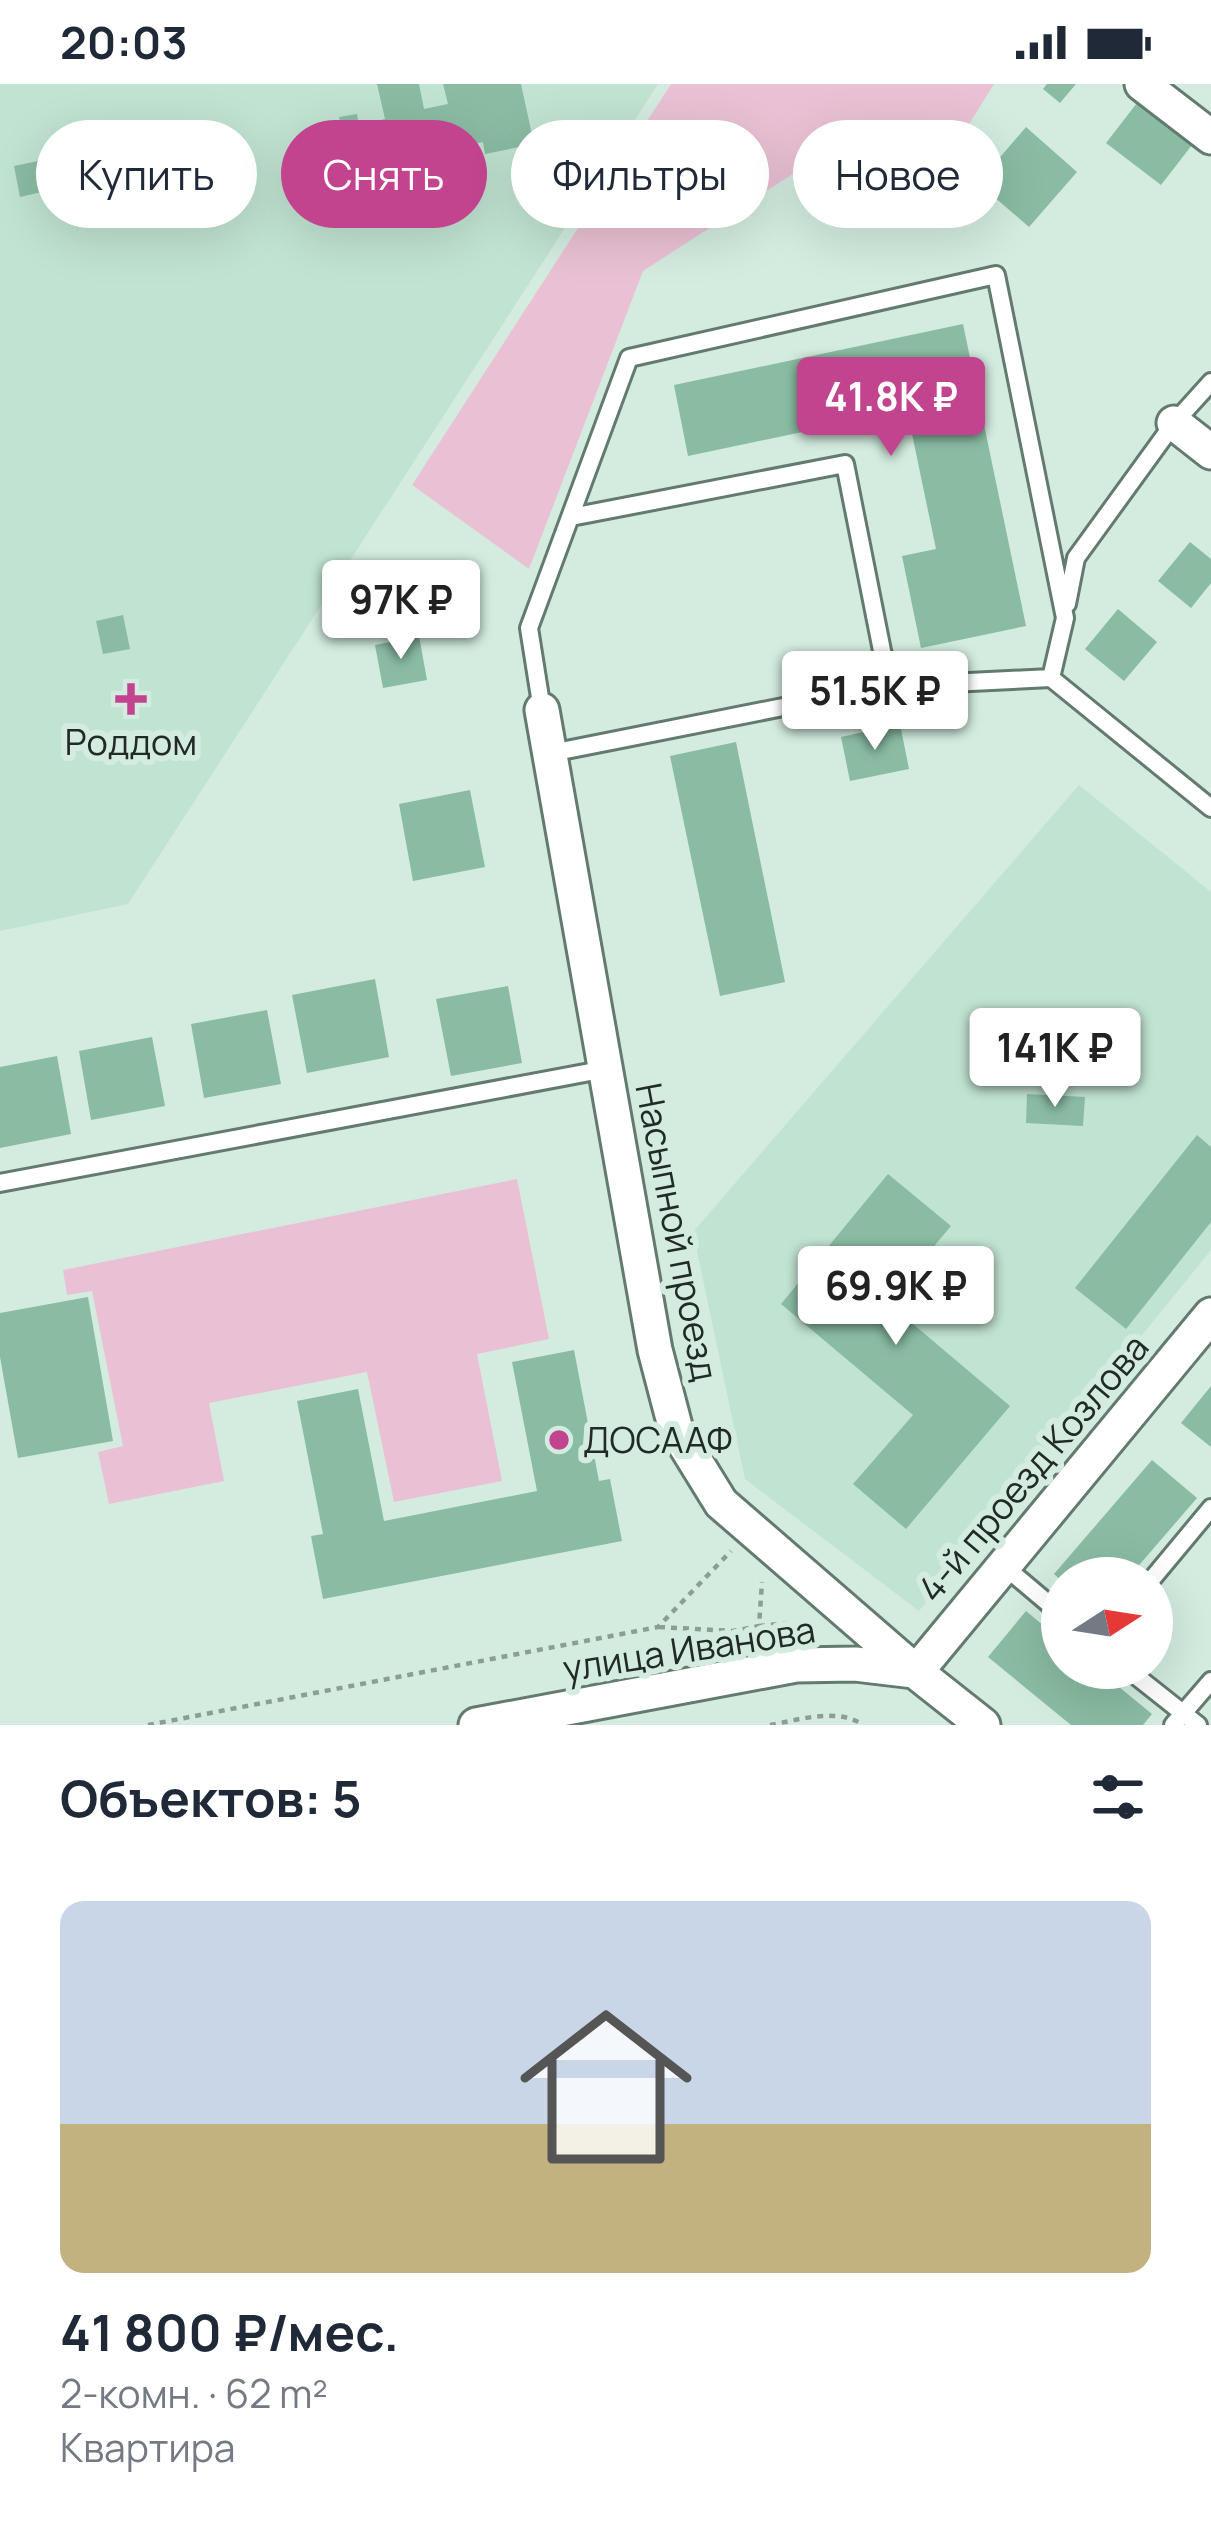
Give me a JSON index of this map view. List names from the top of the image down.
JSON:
{
  "streets": {
    "street": ["Насыпной проезд", "4-й проезд Козлова", "улица Иванова"]
  },
  "crossings": [
    ["Насыпной проезд", "4-й проезд Козлова"],
    ["Насыпной проезд", "улица Иванова"],
    ["4-й проезд Козлова", "улица Иванова"]
  ],
  "places": {
    "health": ["Роддом"],
    "other": ["ДОСААФ"]
  },
  "north": "right",
  "page": {
    "status": "20:03",
    "chip": [
      "Купить",
      "Снять",
      "Фильтры",
      "Новое"
    ],
    "price": [
      "41.8K ₽",
      "97K ₽",
      "51.5K ₽",
      "141K ₽",
      "69.9K ₽"
    ],
    "heading": "Объектов: 5",
    "list": [
      {
        "name": "41 800 ₽/мес.",
        "note": "2-комн. · 62 m² · Квартира"
      }
    ]
  }
}
